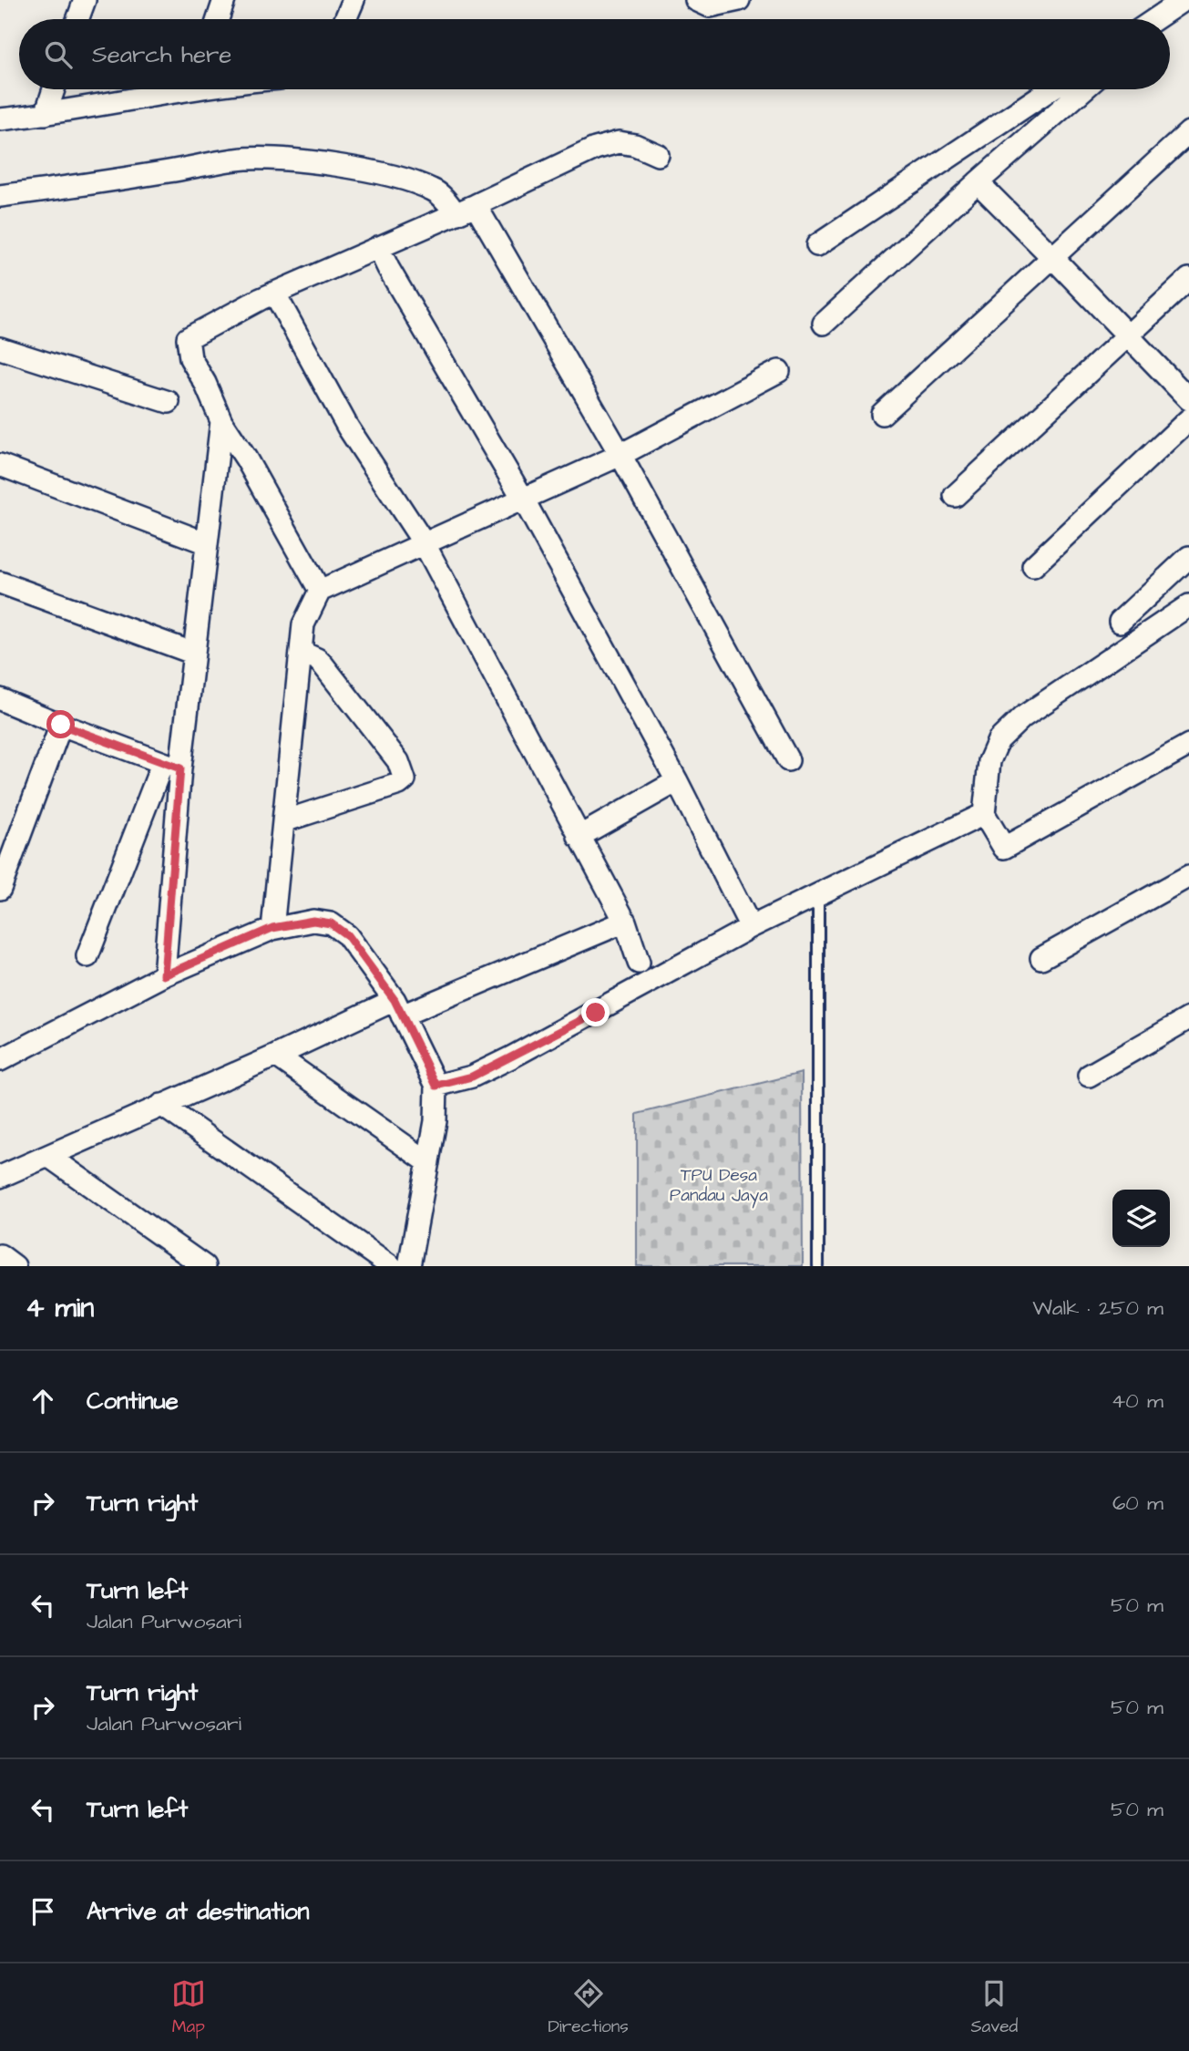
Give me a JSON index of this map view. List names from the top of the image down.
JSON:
{
  "parks": ["TPU Desa Pandau Jaya"],
  "page": {
    "search": "Search here",
    "heading": ["4 min", "Walk · 250 m"],
    "list": [
      ["Continue", "40 m"],
      ["Turn right", "60 m"],
      ["Turn left", "Jalan Purwosari", "50 m"],
      ["Turn right", "Jalan Purwosari", "50 m"],
      ["Turn left", "50 m"],
      "Arrive at destination"
    ],
    "nav": ["Map", "Directions", "Saved"]
  }
}
